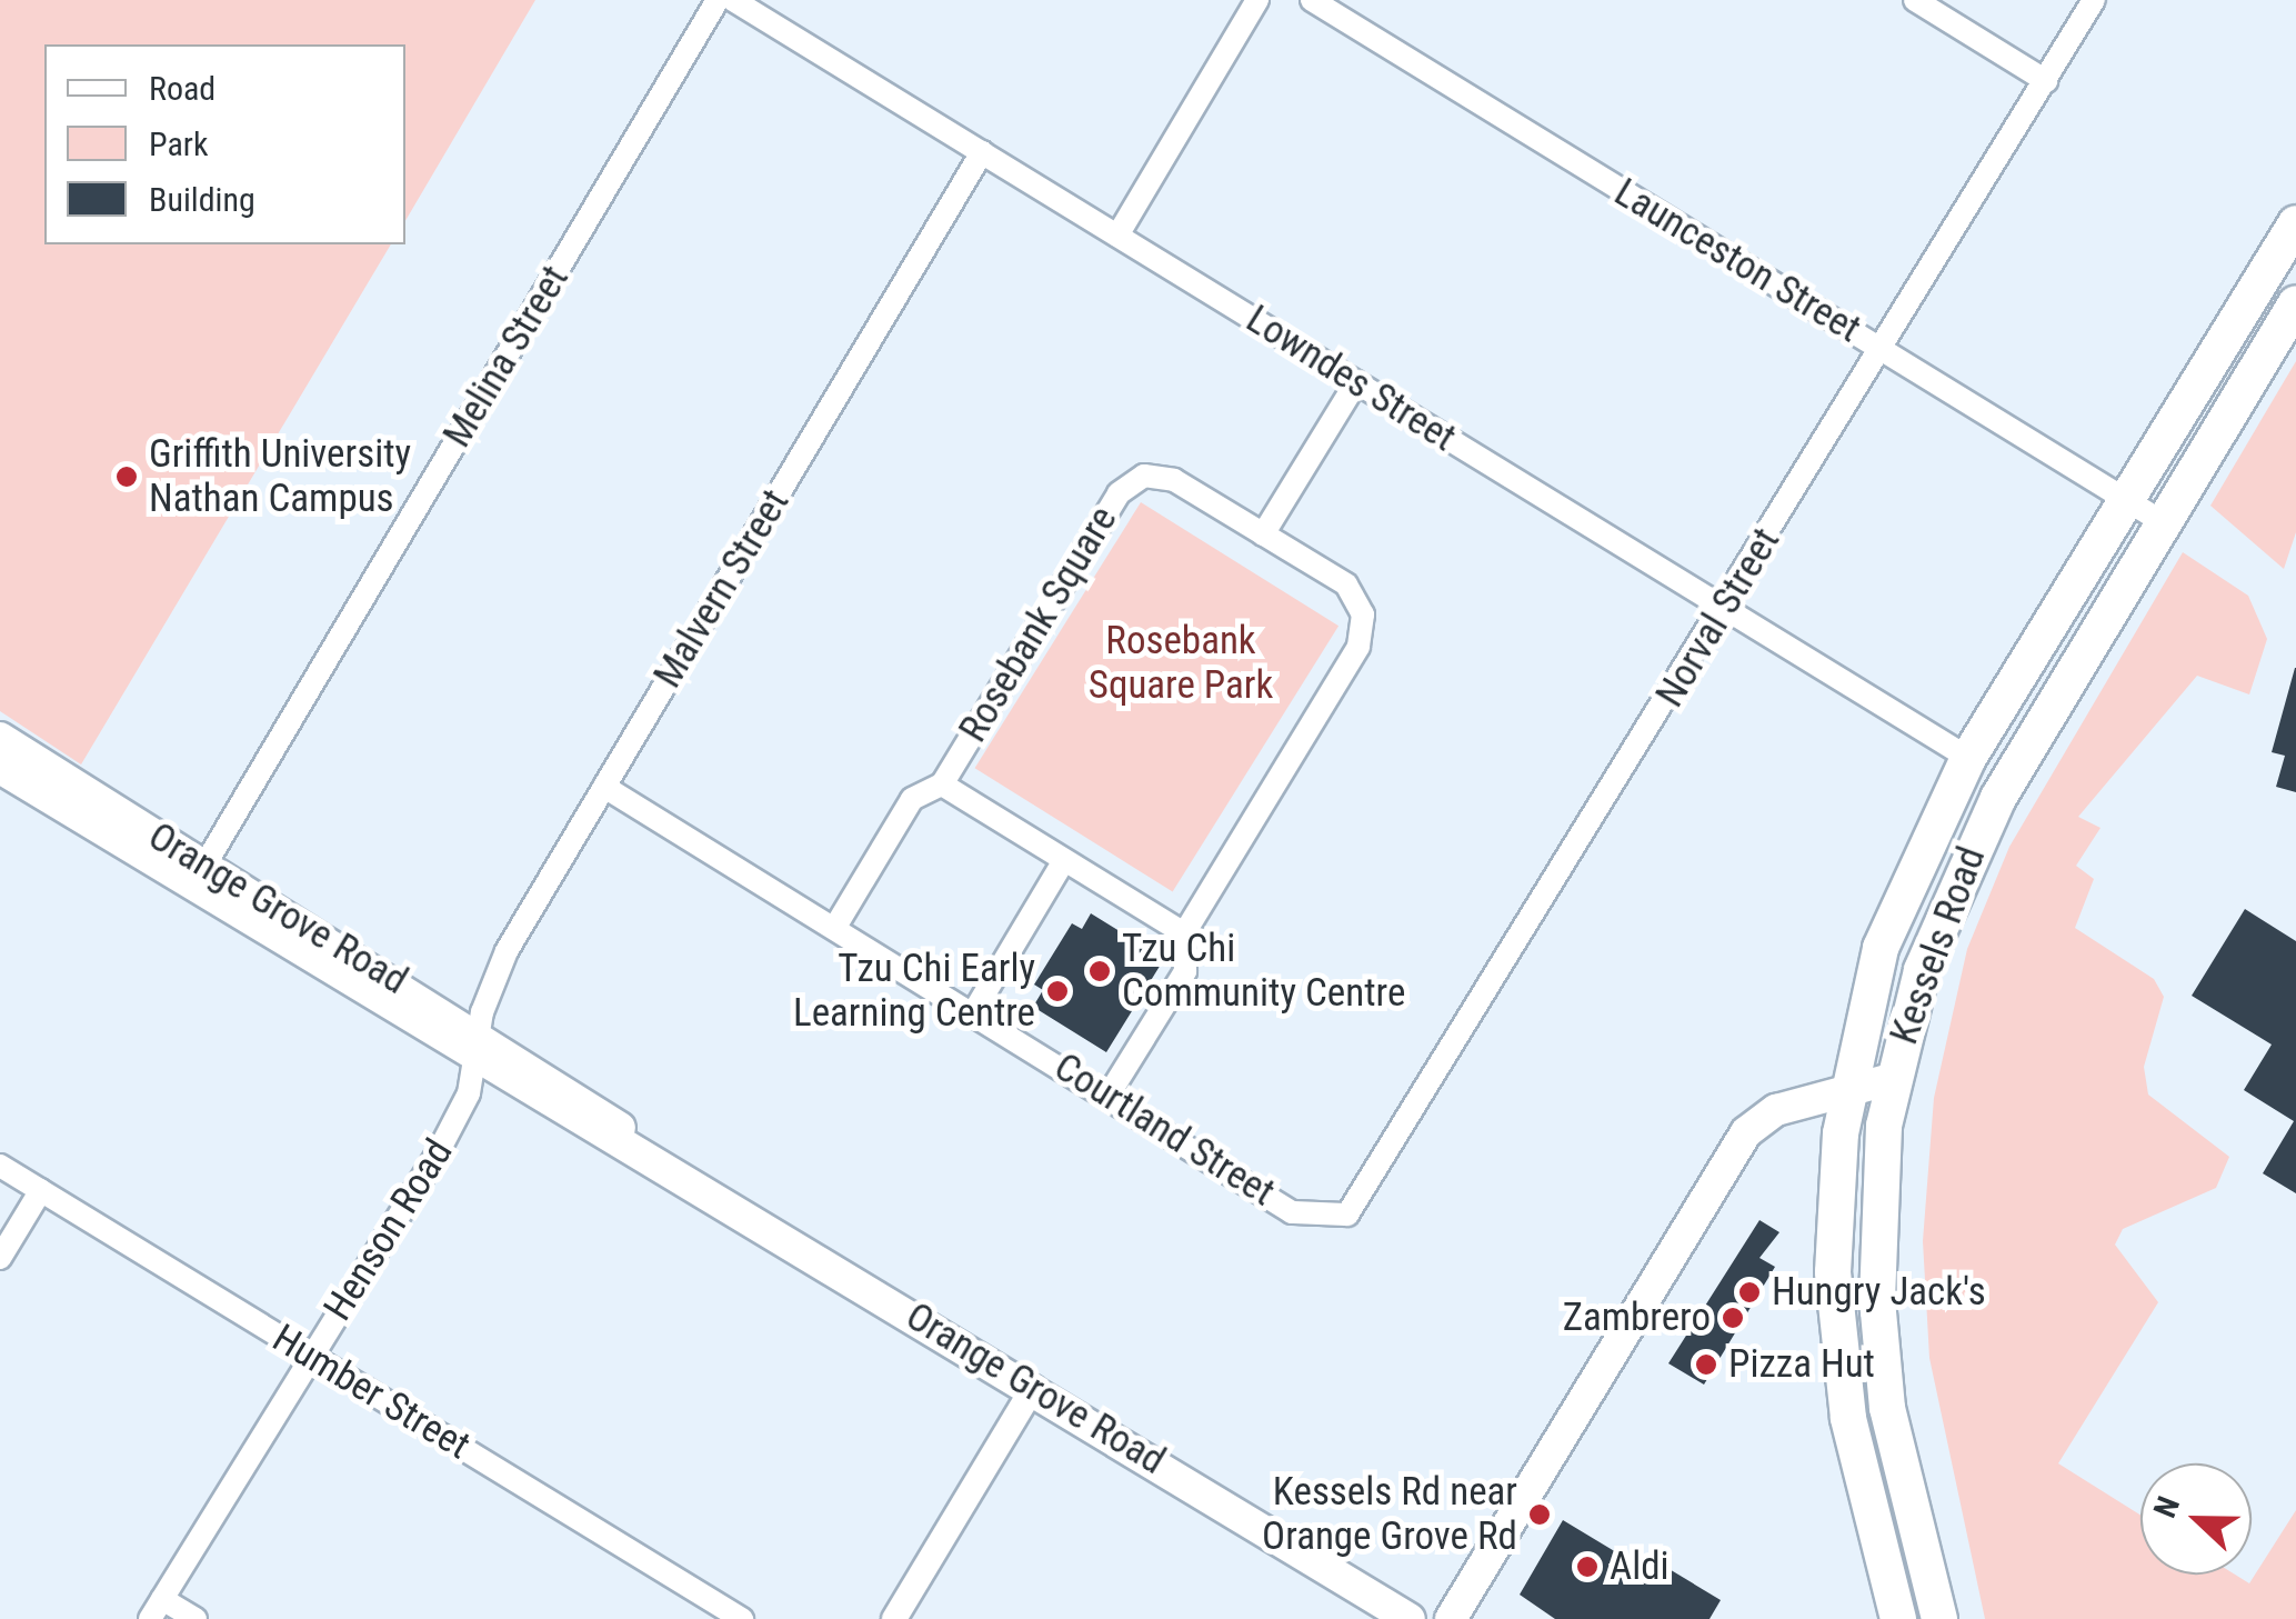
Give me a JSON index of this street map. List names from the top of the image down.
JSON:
{
  "streets": {
    "highway": ["Kessels Road"],
    "main road": ["Orange Grove Road"],
    "street": [
      "Launceston Street",
      "Melina Street",
      "Lowndes Street",
      "Malvern Street",
      "Norval Street",
      "Rosebank Square",
      "Courtland Street",
      "Henson Road",
      "Humber Street"
    ]
  },
  "crossings": [
    ["Launceston Street", "Norval Street"],
    ["Launceston Street", "Kessels Road"],
    ["Melina Street", "Orange Grove Road"],
    ["Lowndes Street", "Malvern Street"],
    ["Lowndes Street", "Norval Street"],
    ["Lowndes Street", "Kessels Road"],
    ["Malvern Street", "Orange Grove Road"],
    ["Malvern Street", "Courtland Street"],
    ["Malvern Street", "Henson Road"],
    ["Norval Street", "Courtland Street"],
    ["Rosebank Square", "Courtland Street"],
    ["Orange Grove Road", "Henson Road"],
    ["Henson Road", "Humber Street"]
  ],
  "parks": ["Rosebank Square Park"],
  "places": [
    "Griffith University Nathan Campus",
    "Tzu Chi Community Centre",
    "Tzu Chi Early Learning Centre",
    "Hungry Jack's",
    "Zambrero",
    "Pizza Hut",
    "Kessels Rd near Orange Grove Rd",
    "Aldi"
  ],
  "legend": ["Road", "Park", "Building"],
  "north": "left"
}
